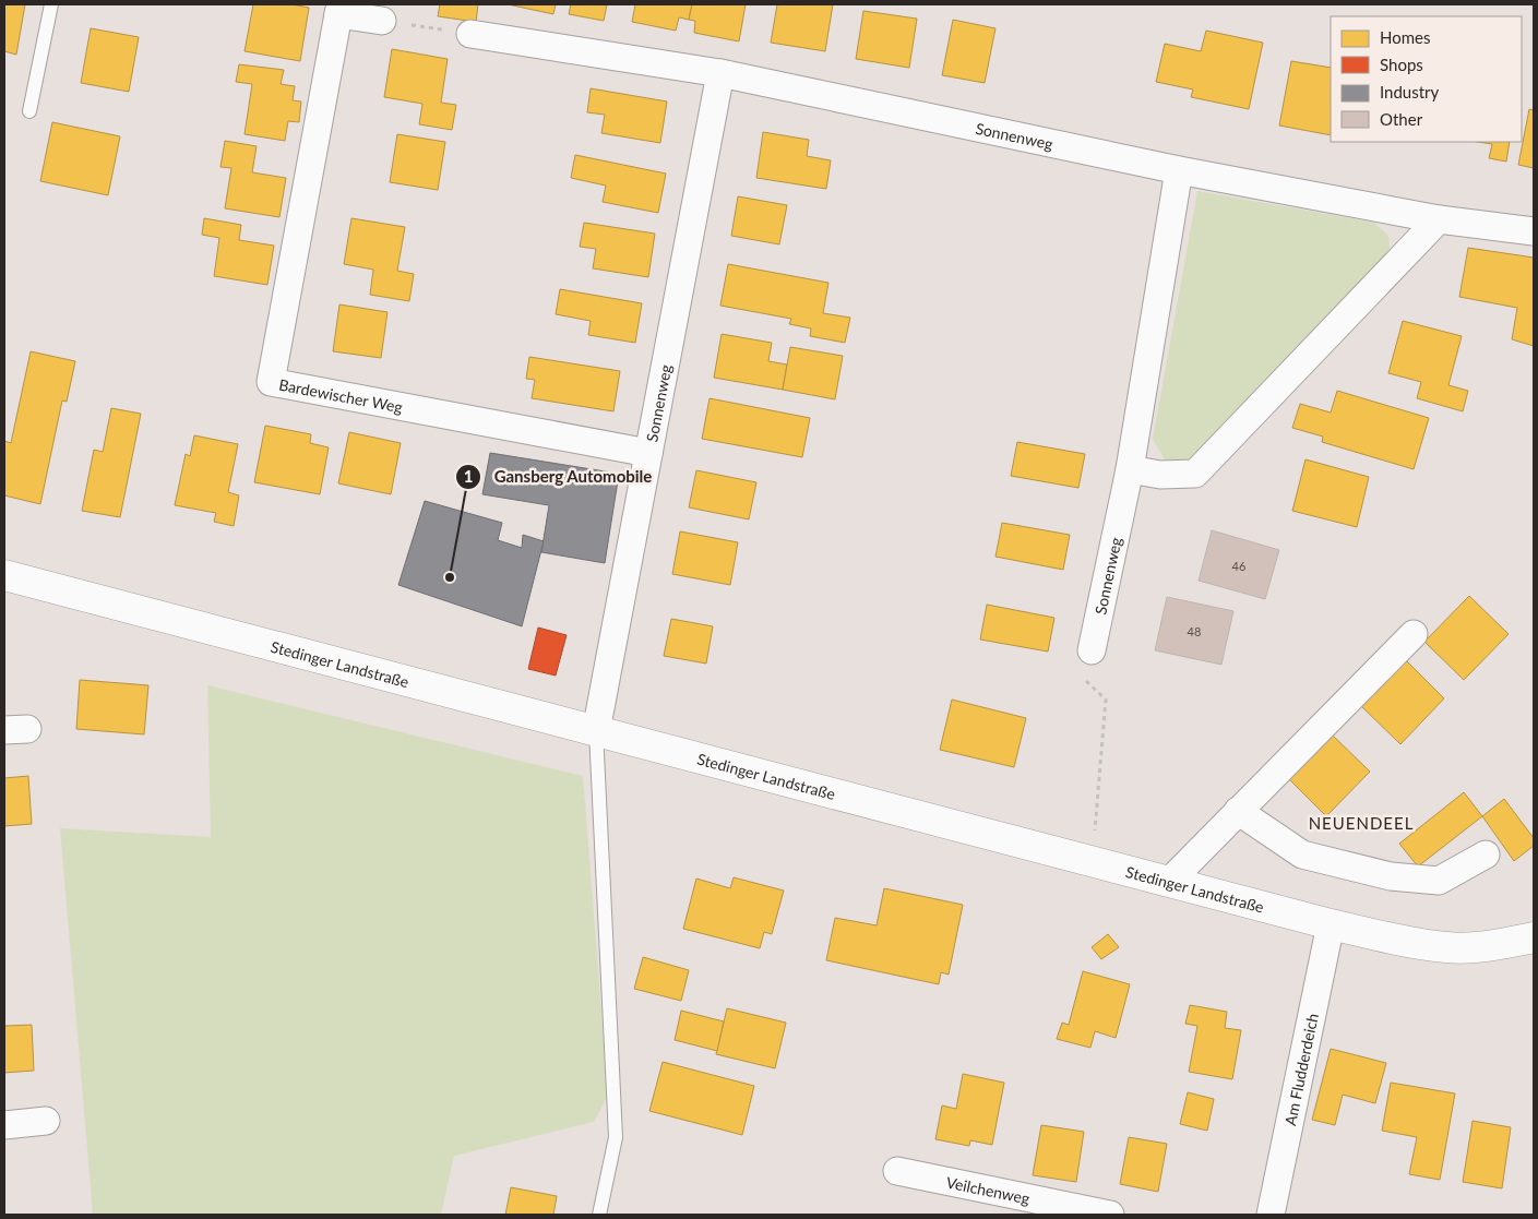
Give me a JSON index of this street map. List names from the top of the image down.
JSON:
{
  "streets": {
    "main road": ["Stedinger Landstraße"],
    "street": [
      "Sonnenweg",
      "Bardewischer Weg",
      "Am Fludderdeich",
      "Veilchenweg"
    ]
  },
  "crossings": [
    ["Sonnenweg", "Bardewischer Weg"],
    ["Sonnenweg", "Stedinger Landstraße"],
    ["Stedinger Landstraße", "Am Fludderdeich"]
  ],
  "districts": ["NEUENDEEL"],
  "places": ["Gansberg Automobile"],
  "house_numbers": ["46", "48"],
  "legend": [
    "Homes",
    "Shops",
    "Industry",
    "Other"
  ]
}
